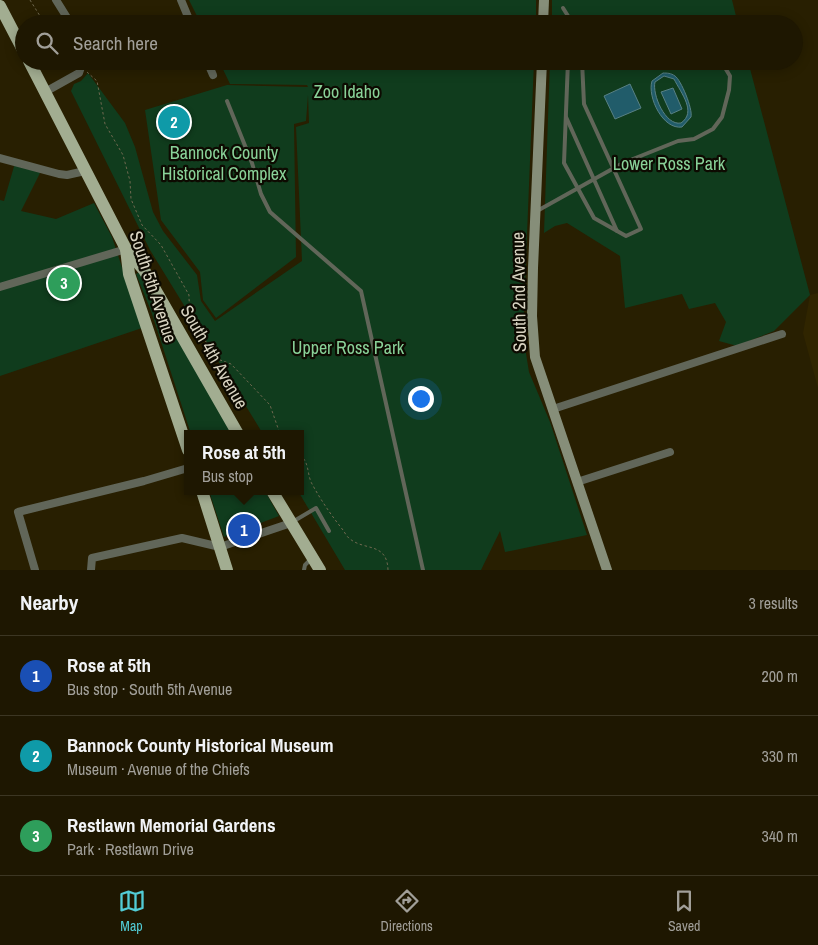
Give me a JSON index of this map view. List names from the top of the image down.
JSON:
{
  "streets": {
    "main road": ["South 5th Avenue", "South 4th Avenue"],
    "street": ["South 2nd Avenue"]
  },
  "crossings": [
    ["South 5th Avenue", "South 4th Avenue"]
  ],
  "parks": [
    "Zoo Idaho",
    "Bannock County Historical Complex",
    "Lower Ross Park",
    "Upper Ross Park"
  ],
  "page": {
    "search": "Search here",
    "pins": ["2", "3", "1"],
    "popup": ["Rose at 5th", "Bus stop"],
    "heading": ["Nearby", "3 results"],
    "list": [
      {
        "mark": "1",
        "name": "Rose at 5th",
        "note": "Bus stop · South 5th Avenue",
        "value": "200 m"
      },
      {
        "mark": "2",
        "name": "Bannock County Historical Museum",
        "note": "Museum · Avenue of the Chiefs",
        "value": "330 m"
      },
      {
        "mark": "3",
        "name": "Restlawn Memorial Gardens",
        "note": "Park · Restlawn Drive",
        "value": "340 m"
      }
    ],
    "nav": ["Map", "Directions", "Saved"]
  }
}
